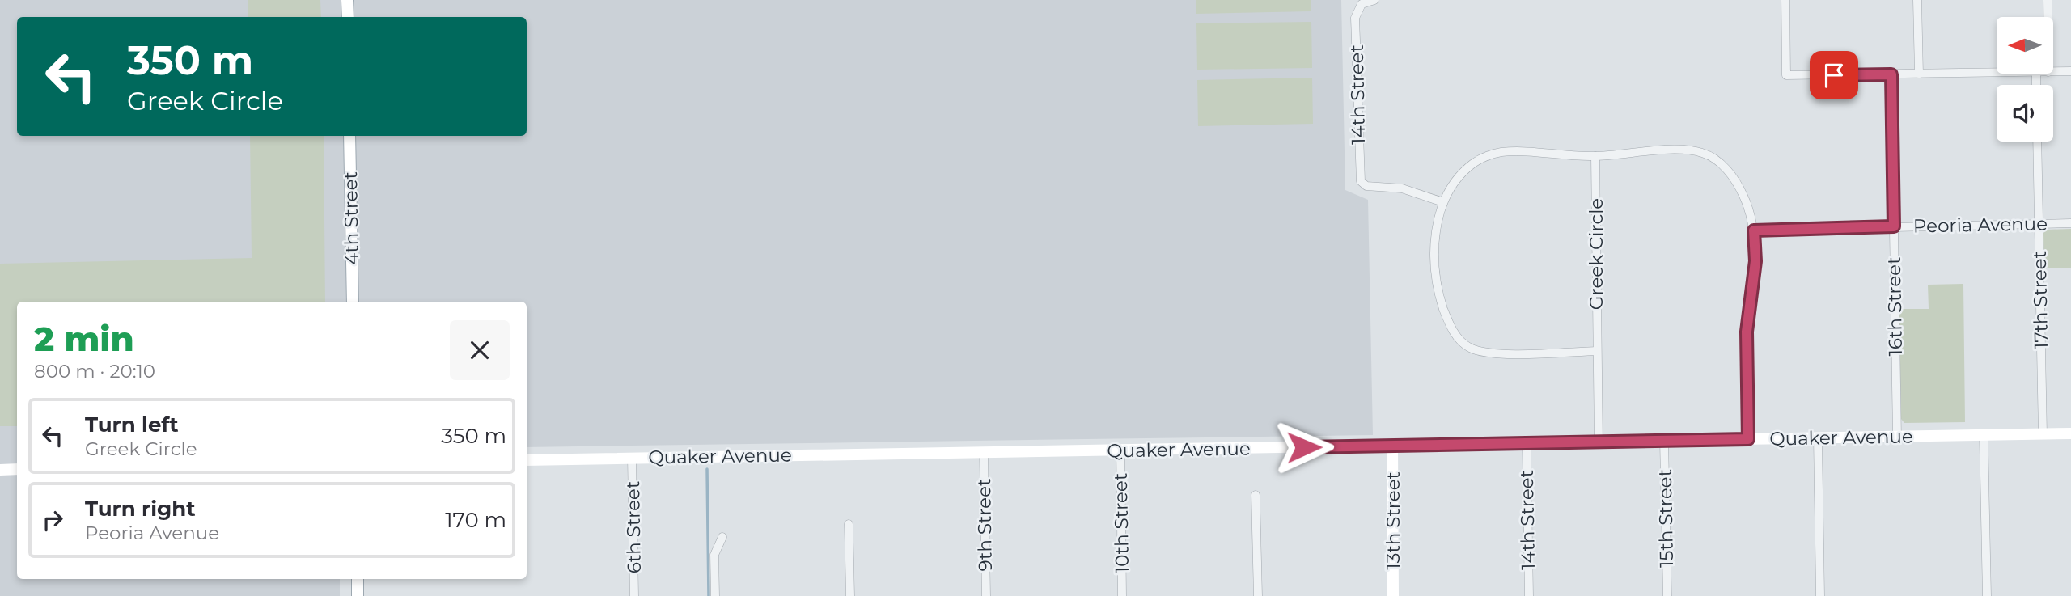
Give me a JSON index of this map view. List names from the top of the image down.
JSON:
{
  "streets": {
    "main road": ["4th Street", "Quaker Avenue", "13th Street"],
    "street": [
      "14th Street",
      "Peoria Avenue",
      "Greek Circle",
      "17th Street",
      "16th Street",
      "15th Street",
      "10th Street",
      "9th Street",
      "6th Street"
    ]
  },
  "crossings": [
    ["14th Street", "Quaker Avenue"],
    ["Peoria Avenue", "17th Street"],
    ["Peoria Avenue", "16th Street"],
    ["Greek Circle", "Quaker Avenue"],
    ["17th Street", "Quaker Avenue"],
    ["16th Street", "Quaker Avenue"],
    ["Quaker Avenue", "15th Street"],
    ["Quaker Avenue", "13th Street"],
    ["Quaker Avenue", "10th Street"],
    ["Quaker Avenue", "9th Street"],
    ["Quaker Avenue", "6th Street"]
  ],
  "north": "left",
  "page": {
    "turn": ["350 m", "Greek Circle"],
    "heading": ["2 min", "800 m · 20:10"],
    "list": [
      {
        "name": "Turn left",
        "note": "Greek Circle",
        "value": "350 m"
      },
      {
        "name": "Turn right",
        "note": "Peoria Avenue",
        "value": "170 m"
      }
    ]
  }
}
